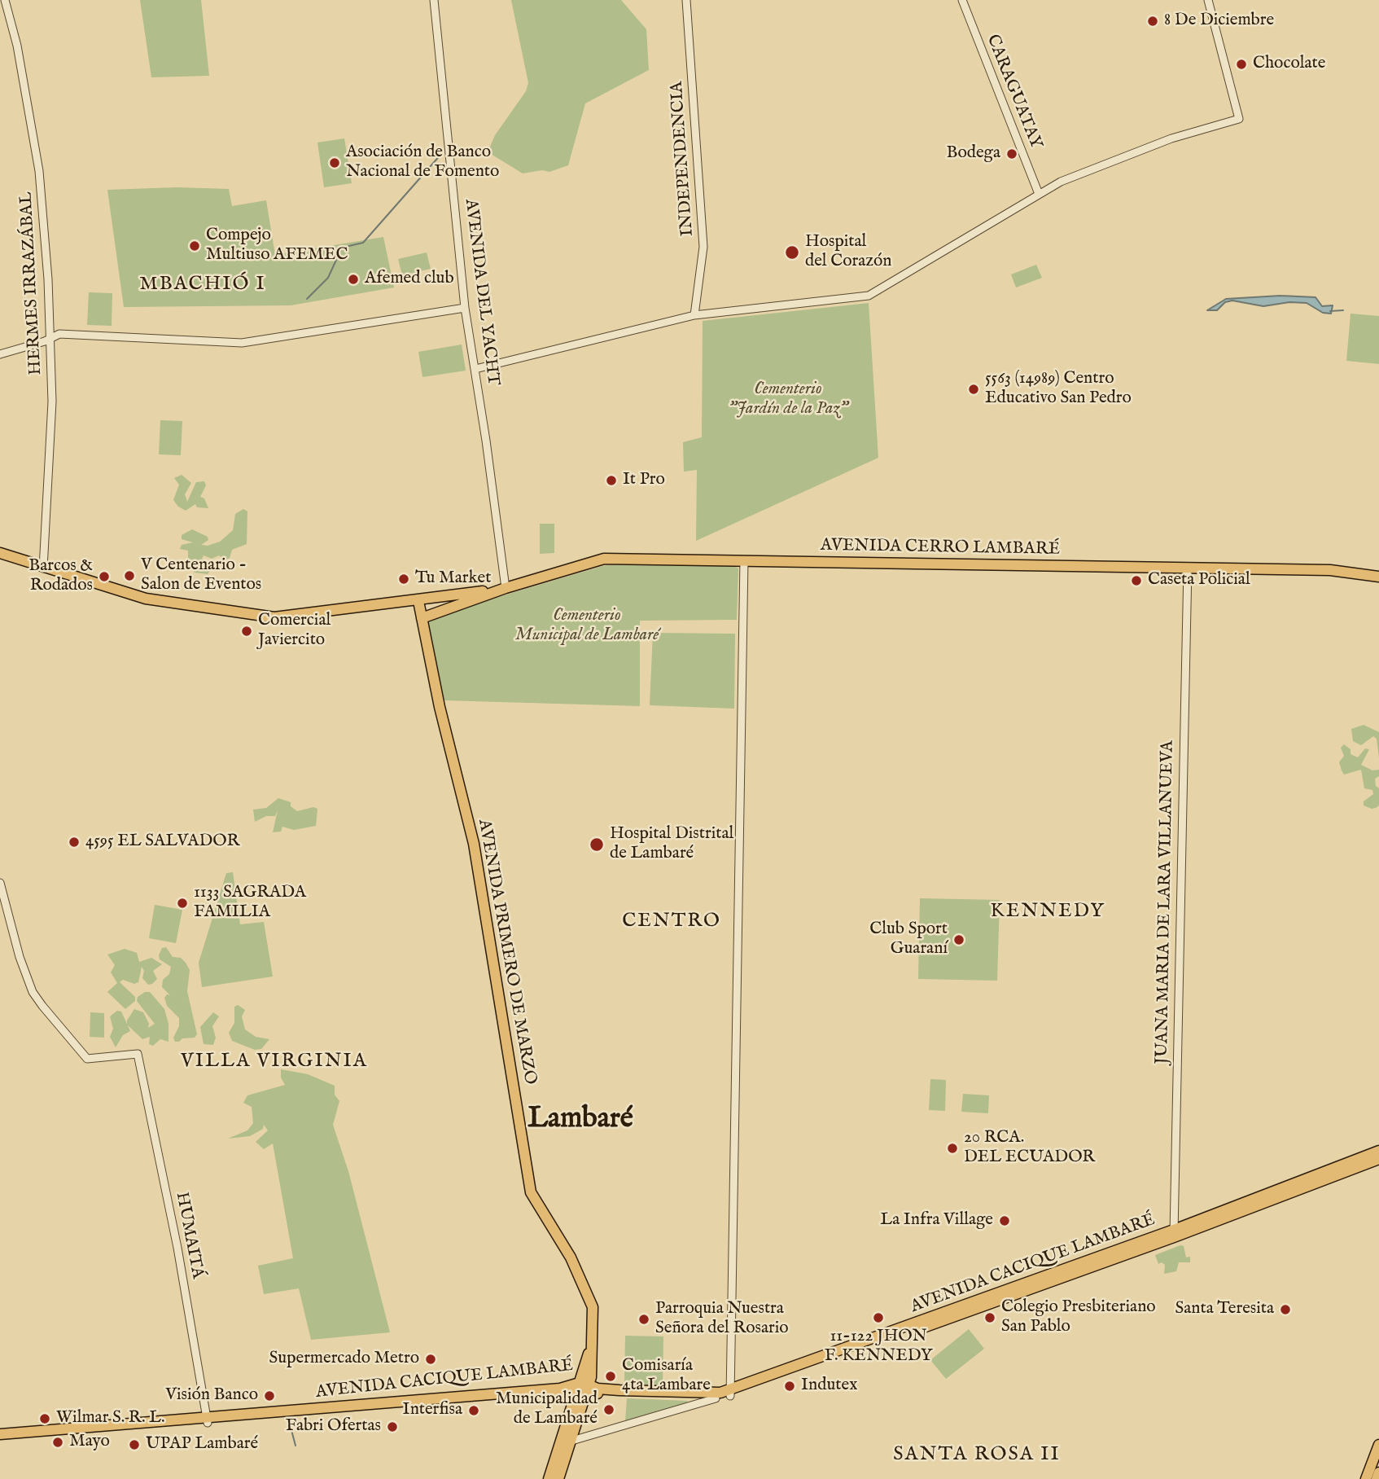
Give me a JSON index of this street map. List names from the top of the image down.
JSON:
{
  "streets": {
    "main road": ["AVENIDA CERRO LAMBARÉ", "AVENIDA PRIMERO DE MARZO", "AVENIDA CACIQUE LAMBARÉ"],
    "street": [
      "CARAGUATAY",
      "INDEPENDENCIA",
      "HERMES IRRAZÁBAL",
      "AVENIDA DEL YACHT",
      "JUANA MARIA DE LARA VILLANUEVA",
      "HUMAITÁ"
    ]
  },
  "crossings": [
    ["HERMES IRRAZÁBAL", "AVENIDA CERRO LAMBARÉ"],
    ["AVENIDA DEL YACHT", "AVENIDA CERRO LAMBARÉ"],
    ["AVENIDA CERRO LAMBARÉ", "JUANA MARIA DE LARA VILLANUEVA"],
    ["AVENIDA CERRO LAMBARÉ", "AVENIDA PRIMERO DE MARZO"],
    ["JUANA MARIA DE LARA VILLANUEVA", "AVENIDA CACIQUE LAMBARÉ"],
    ["AVENIDA PRIMERO DE MARZO", "AVENIDA CACIQUE LAMBARÉ"],
    ["HUMAITÁ", "AVENIDA CACIQUE LAMBARÉ"]
  ],
  "districts": [
    "MBACHIÓ I",
    "KENNEDY",
    "CENTRO",
    "VILLA VIRGINIA",
    "Lambaré",
    "SANTA ROSA II"
  ],
  "parks": ["Cementerio \"Jardín de la Paz\"", "Cementerio Municipal de Lambaré"],
  "places": [
    "8 De Diciembre",
    "Chocolate",
    "Bodega",
    "Asociación de Banco Nacional de Fomento",
    "Compejo Multiuso AFEMEC",
    "Hospital del Corazón",
    "Afemed club",
    "5563 (14989) Centro Educativo San Pedro",
    "It Pro",
    "V Centenario - Salon de Eventos",
    "Barcos & Rodados",
    "Tu Market",
    "Caseta Policial",
    "Comercial Javiercito",
    "4595 EL SALVADOR",
    "Hospital Distrital de Lambaré",
    "1133 SAGRADA FAMILIA",
    "Club Sport Guaraní",
    "20 RCA. DEL ECUADOR",
    "La Infra Village",
    "Santa Teresita",
    "11-122 JHON F. KENNEDY",
    "Colegio Presbiteriano San Pablo",
    "Parroquia Nuestra Señora del Rosario",
    "Supermercado Metro",
    "Comisaría 4ta Lambare",
    "Indutex",
    "Visión Banco",
    "Municipalidad de Lambaré",
    "Interfisa",
    "Wilmar S. R. L.",
    "Fabri Ofertas",
    "Mayo",
    "UPAP Lambaré"
  ]
}
